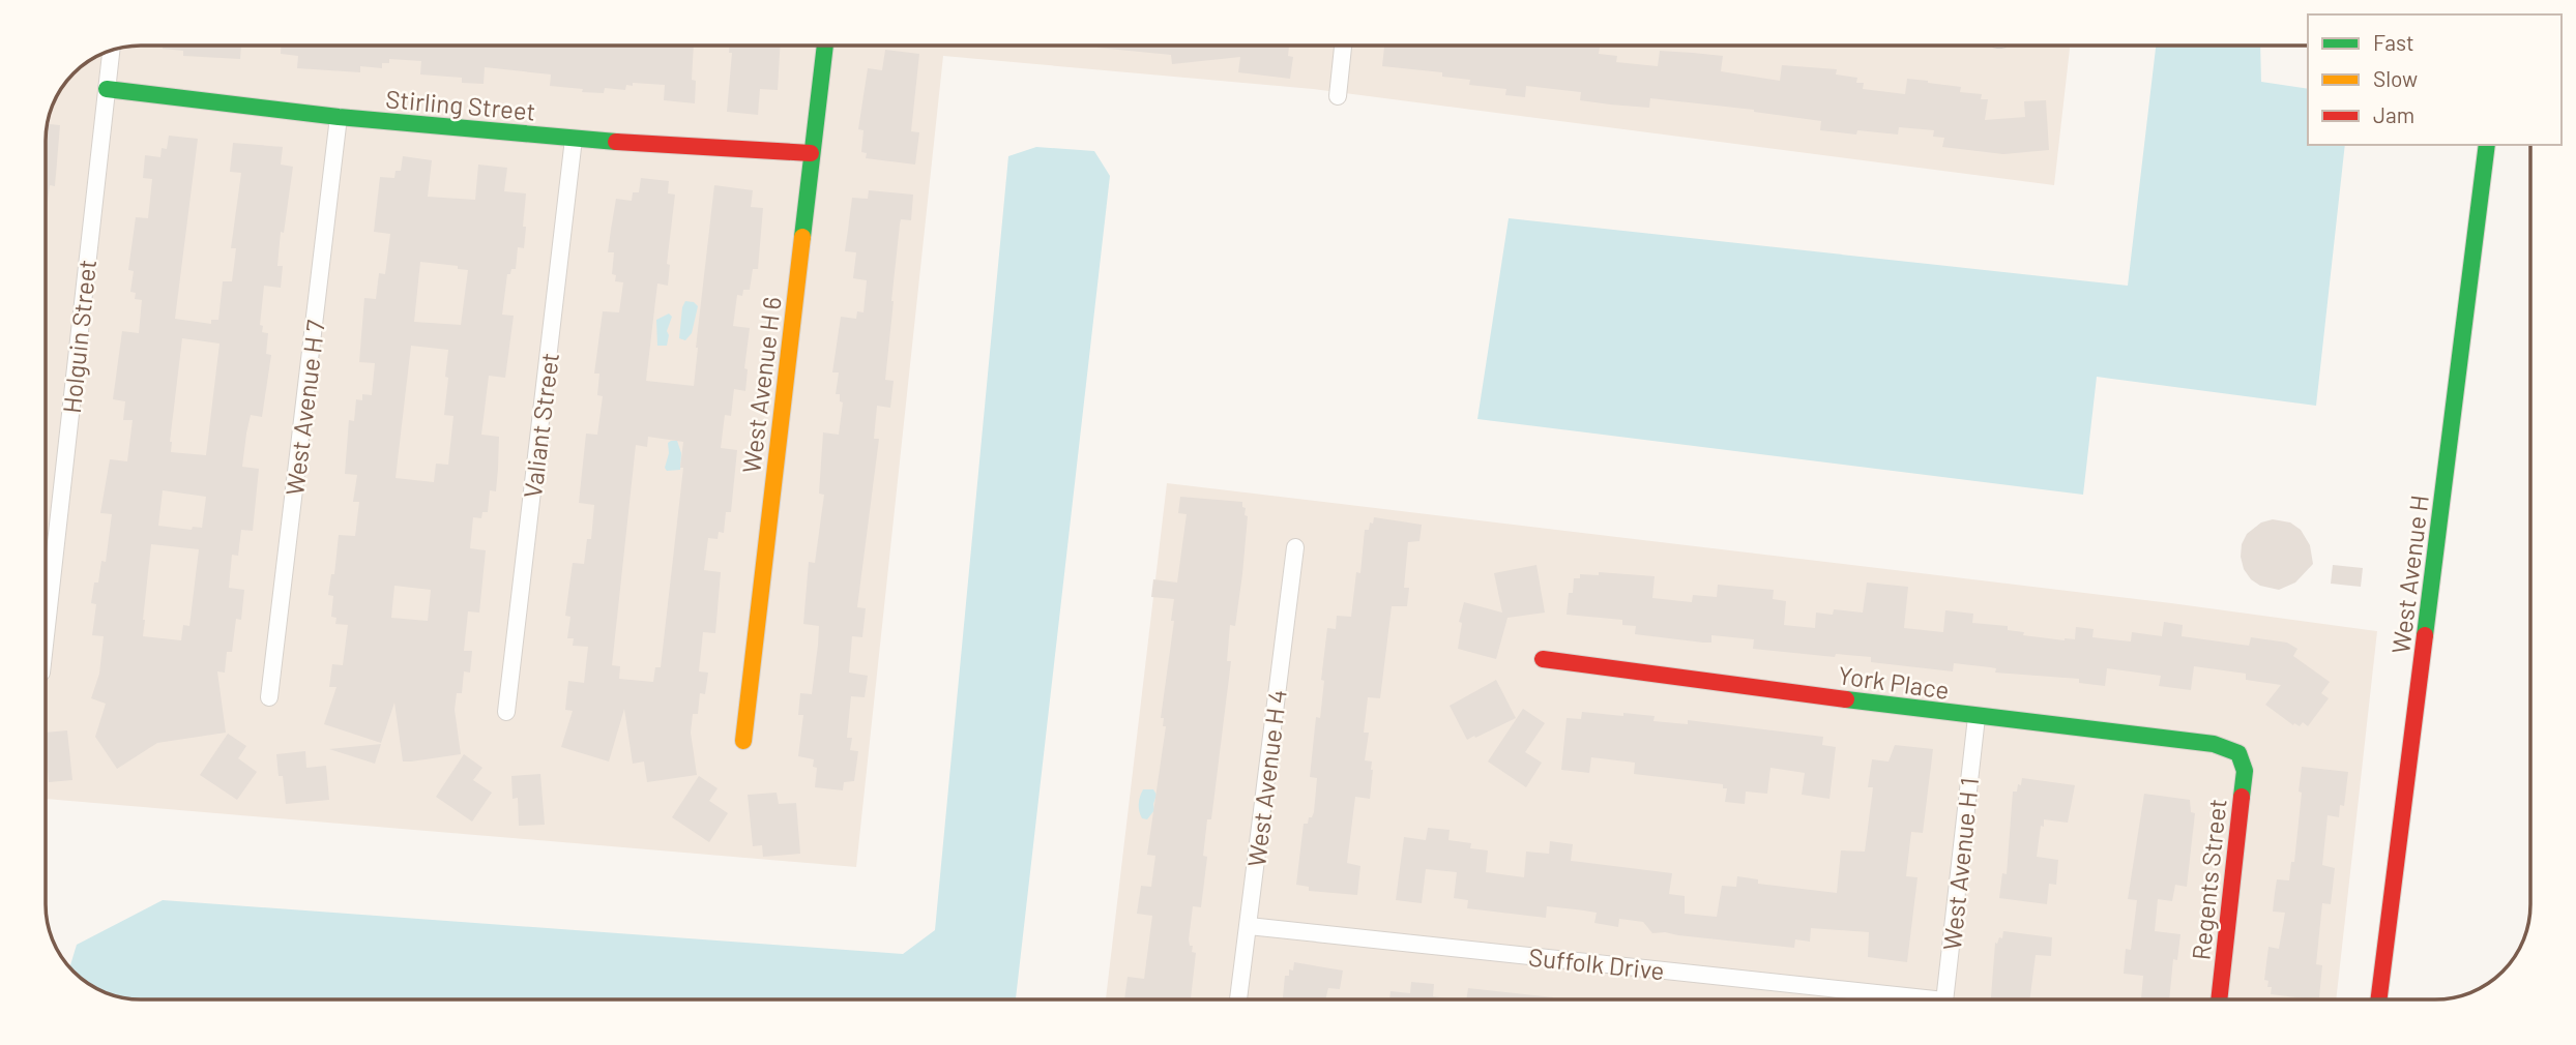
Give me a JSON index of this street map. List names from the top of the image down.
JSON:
{
  "streets": {
    "street": [
      "Stirling Street",
      "Holguin Street",
      "West Avenue H 6",
      "West Avenue H 7",
      "Valiant Street",
      "West Avenue H",
      "York Place",
      "West Avenue H 4",
      "West Avenue H 1",
      "Regents Street",
      "Suffolk Drive"
    ]
  },
  "crossings": [
    ["Stirling Street", "Holguin Street"],
    ["Stirling Street", "West Avenue H 6"],
    ["Stirling Street", "West Avenue H 7"],
    ["Stirling Street", "Valiant Street"],
    ["York Place", "West Avenue H 1"],
    ["York Place", "Regents Street"],
    ["West Avenue H 4", "Suffolk Drive"]
  ],
  "legend": ["Fast", "Slow", "Jam"]
}
